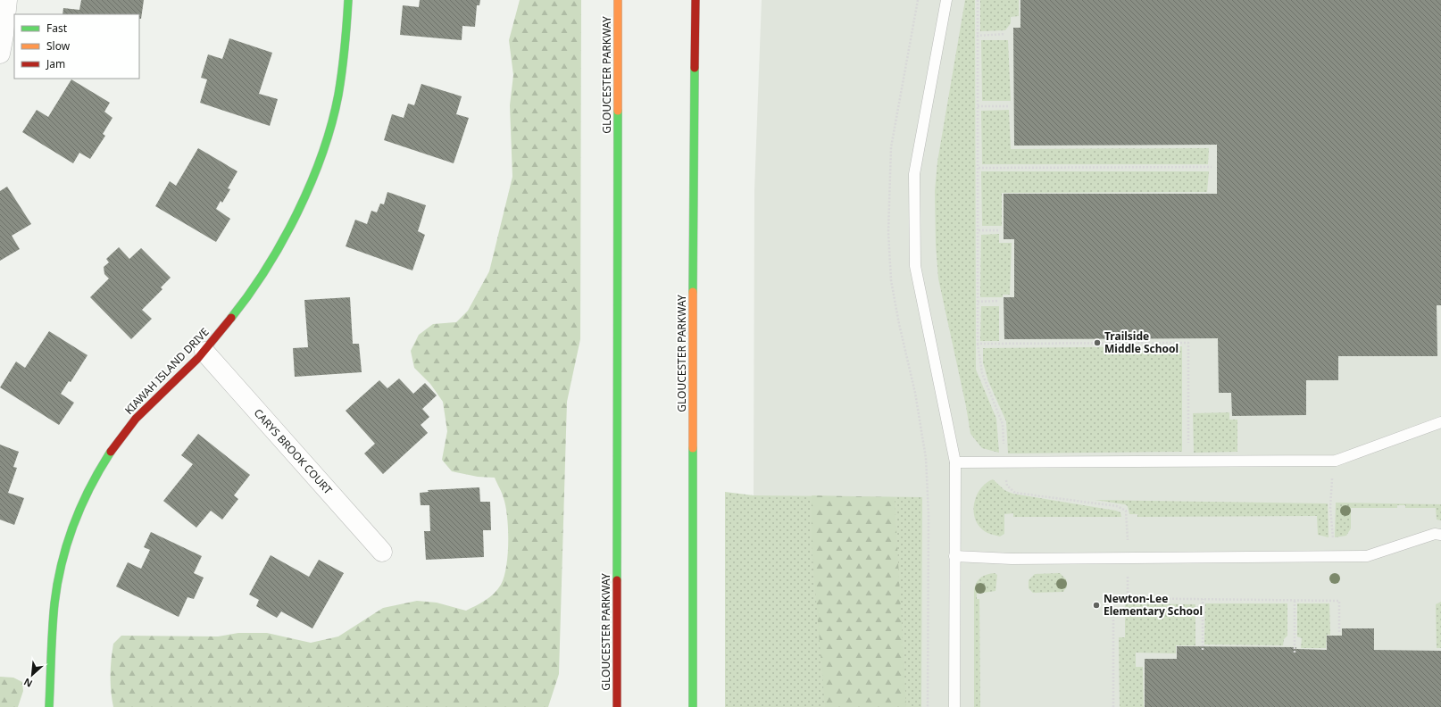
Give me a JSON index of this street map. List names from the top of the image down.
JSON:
{
  "streets": {
    "main road": ["GLOUCESTER PARKWAY", "KIAWAH ISLAND DRIVE"],
    "street": ["CARYS BROOK COURT"]
  },
  "crossings": [
    ["KIAWAH ISLAND DRIVE", "CARYS BROOK COURT"]
  ],
  "places": ["Trailside Middle School", "Newton-Lee Elementary School"],
  "legend": ["Fast", "Slow", "Jam"],
  "north": "bottom left"
}
